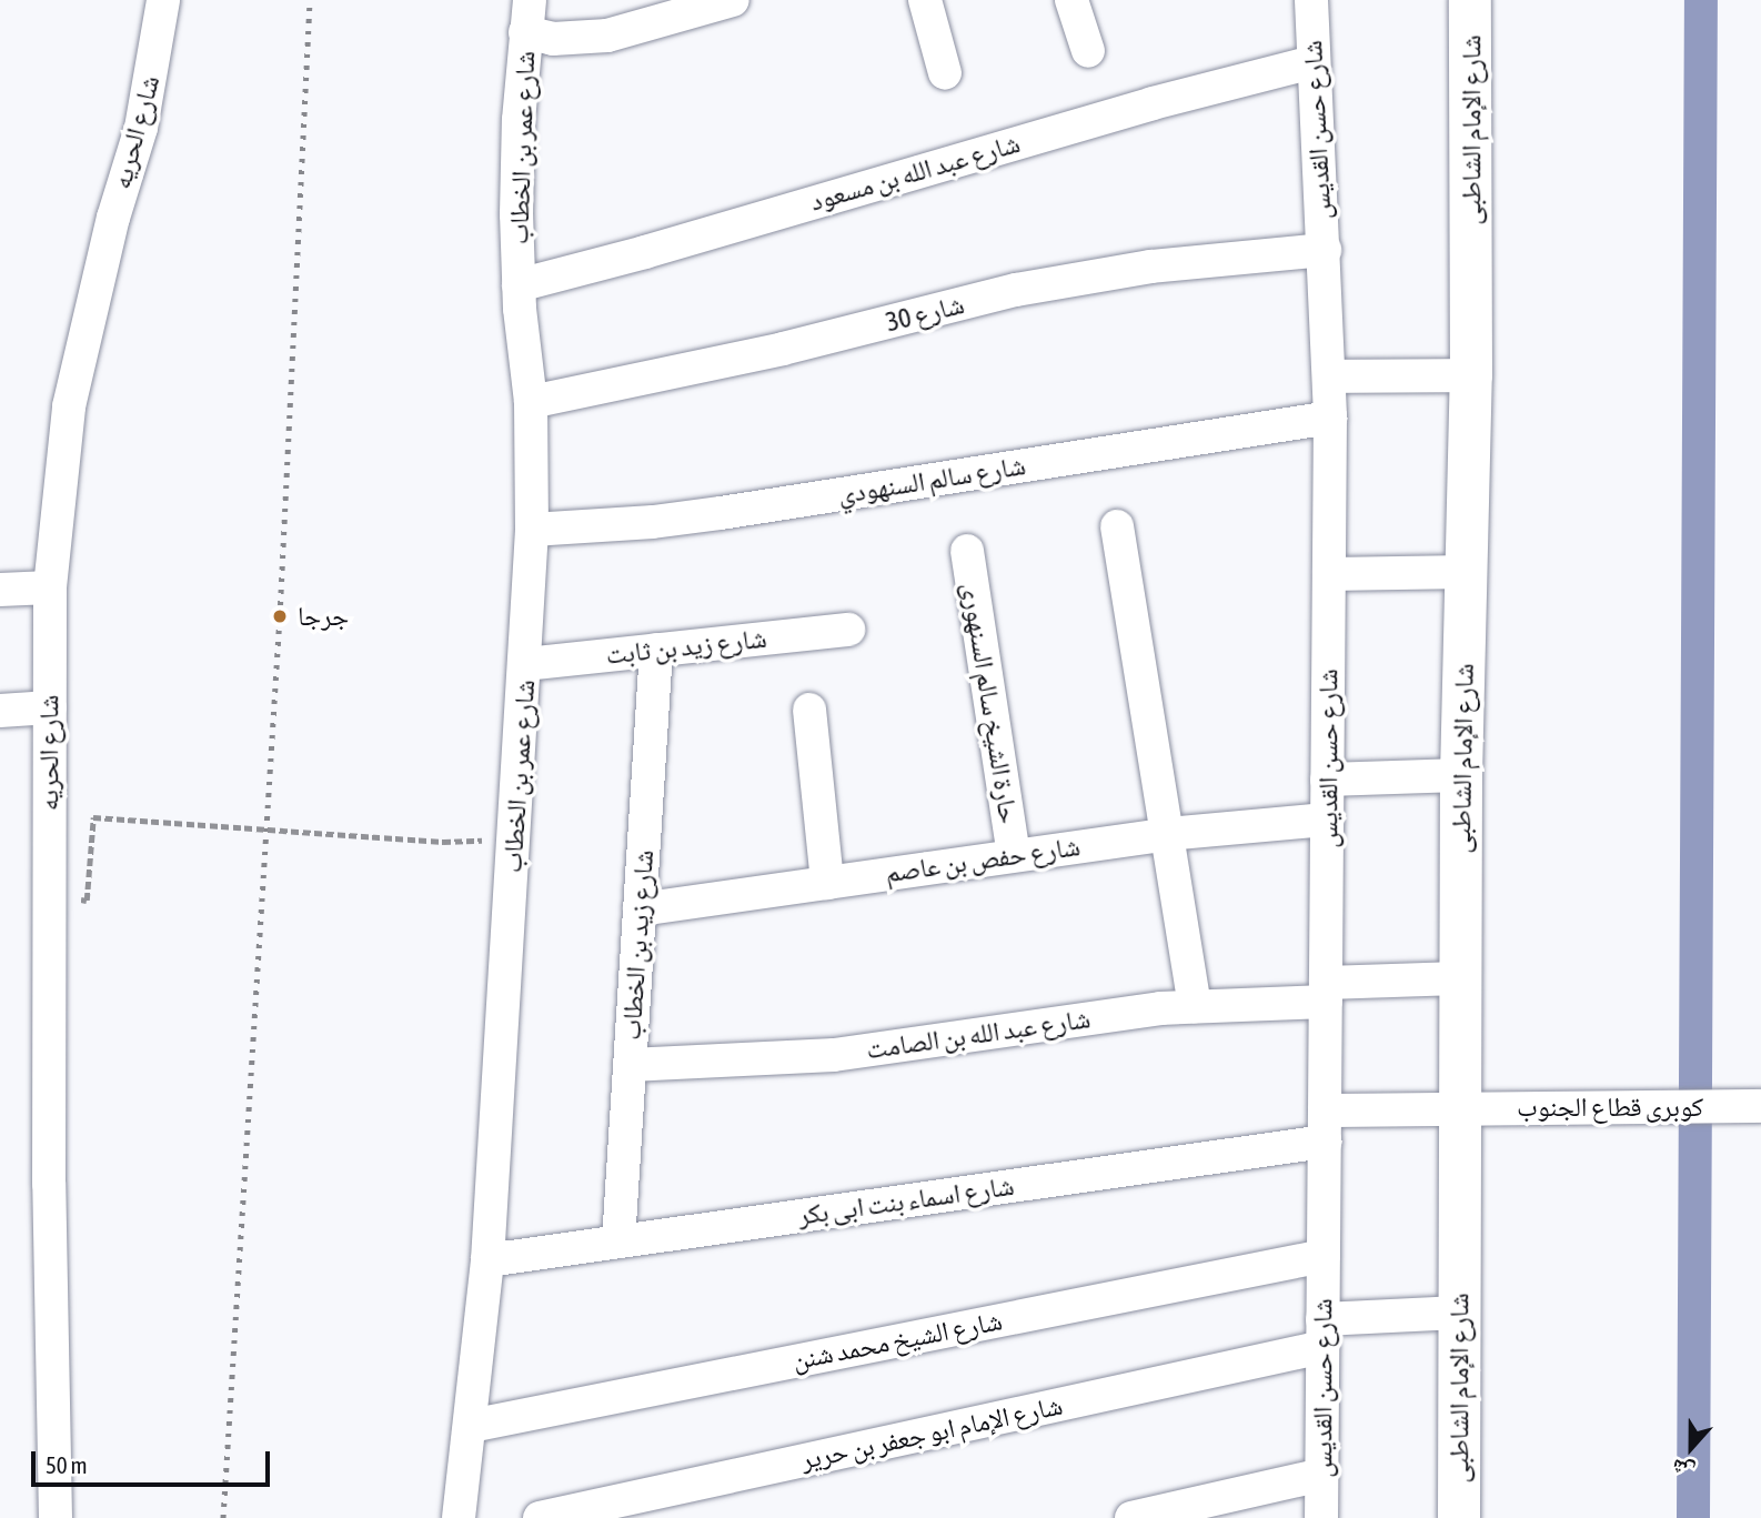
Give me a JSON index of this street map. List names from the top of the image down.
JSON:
{
  "streets": {
    "main road": ["شارع الإمام الشاطبى"],
    "street": [
      "شارع حسن القديس",
      "شارع الحريه",
      "شارع عمر بن الخطاب",
      "شارع عبد الله بن مسعود",
      "شارع 30",
      "شارع سالم السنهودي",
      "شارع زيد بن ثابت",
      "حارة الشيخ سالم السنهورى",
      "شارع حفص بن عاصم",
      "شارع زيد بن الخطاب",
      "شارع عبد الله بن الصامت",
      "كوبرى قطاع الجنوب",
      "شارع اسماء بنت ابى بكر",
      "شارع الشيخ محمد شنن",
      "شارع الإمام ابو جعفر بن حرير"
    ]
  },
  "crossings": [
    ["شارع حسن القديس", "شارع عبد الله بن مسعود"],
    ["شارع حسن القديس", "شارع 30"],
    ["شارع حسن القديس", "شارع سالم السنهودي"],
    ["شارع حسن القديس", "شارع حفص بن عاصم"],
    ["شارع حسن القديس", "شارع عبد الله بن الصامت"],
    ["شارع حسن القديس", "كوبرى قطاع الجنوب"],
    ["شارع حسن القديس", "شارع اسماء بنت ابى بكر"],
    ["شارع حسن القديس", "شارع الشيخ محمد شنن"],
    ["شارع حسن القديس", "شارع الإمام ابو جعفر بن حرير"],
    ["شارع الإمام الشاطبى", "شارع عبد الله بن الصامت"],
    ["شارع الإمام الشاطبى", "كوبرى قطاع الجنوب"],
    ["شارع الإمام الشاطبى", "شارع الإمام ابو جعفر بن حرير"],
    ["شارع عمر بن الخطاب", "شارع عبد الله بن مسعود"],
    ["شارع عمر بن الخطاب", "شارع 30"],
    ["شارع عمر بن الخطاب", "شارع سالم السنهودي"],
    ["شارع عمر بن الخطاب", "شارع زيد بن ثابت"],
    ["شارع عمر بن الخطاب", "شارع اسماء بنت ابى بكر"],
    ["شارع عمر بن الخطاب", "شارع الشيخ محمد شنن"],
    ["شارع زيد بن ثابت", "شارع زيد بن الخطاب"],
    ["حارة الشيخ سالم السنهورى", "شارع حفص بن عاصم"],
    ["شارع حفص بن عاصم", "شارع زيد بن الخطاب"],
    ["شارع زيد بن الخطاب", "شارع عبد الله بن الصامت"],
    ["شارع زيد بن الخطاب", "شارع اسماء بنت ابى بكر"],
    ["كوبرى قطاع الجنوب", "شارع اسماء بنت ابى بكر"]
  ],
  "places": ["جرجا"],
  "scale_bar": "50 m",
  "north": "bottom"
}
